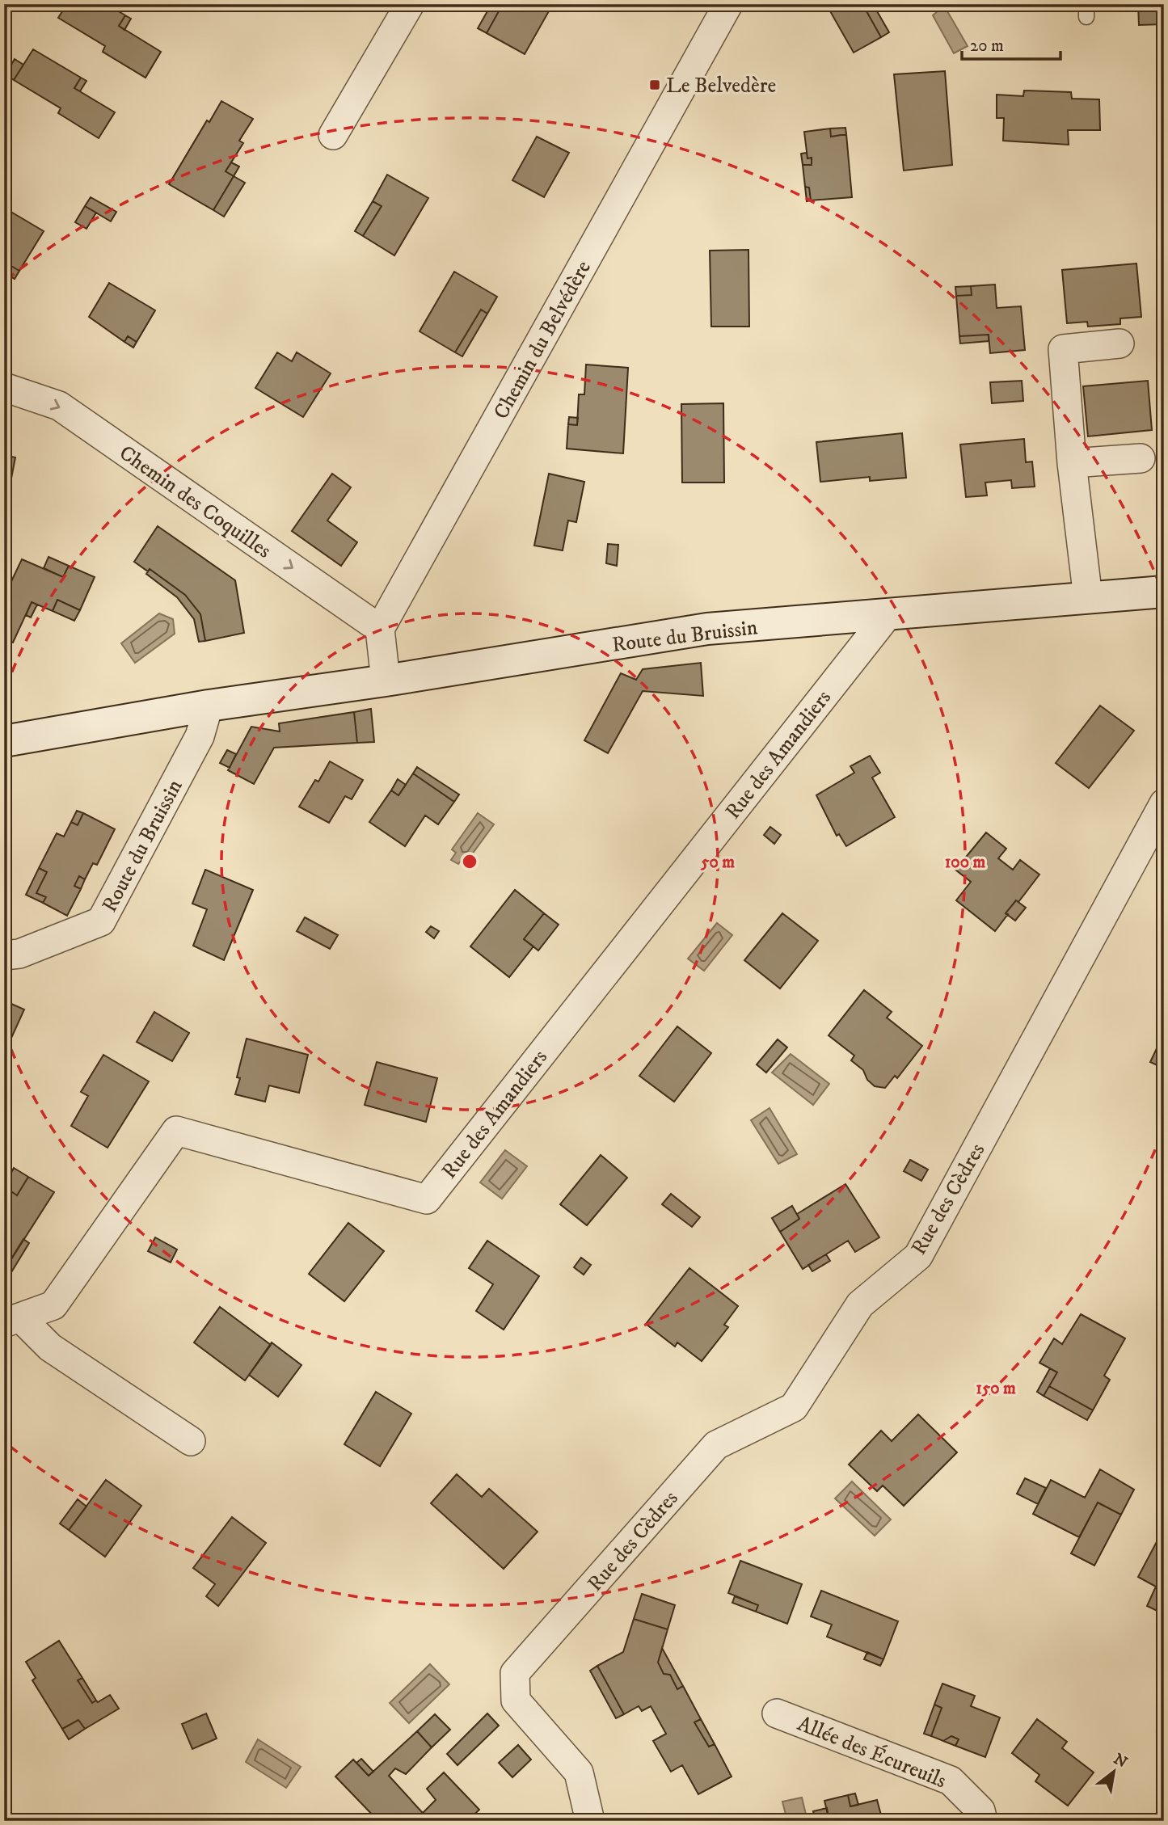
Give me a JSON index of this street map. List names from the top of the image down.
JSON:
{
  "streets": {
    "street": [
      "Chemin du Belvédère",
      "Chemin des Coquilles",
      "Route du Bruissin",
      "Rue des Amandiers",
      "Rue des Cèdres",
      "Allée des Écureuils"
    ]
  },
  "crossings": [
    ["Chemin du Belvédère", "Chemin des Coquilles"],
    ["Route du Bruissin", "Rue des Amandiers"]
  ],
  "one_way": ["Chemin des Coquilles"],
  "places": {
    "transit": ["Le Belvedère"]
  },
  "scale_bar": "20 m",
  "north": "top right",
  "rings": ["50 m", "100 m", "150 m"]
}
